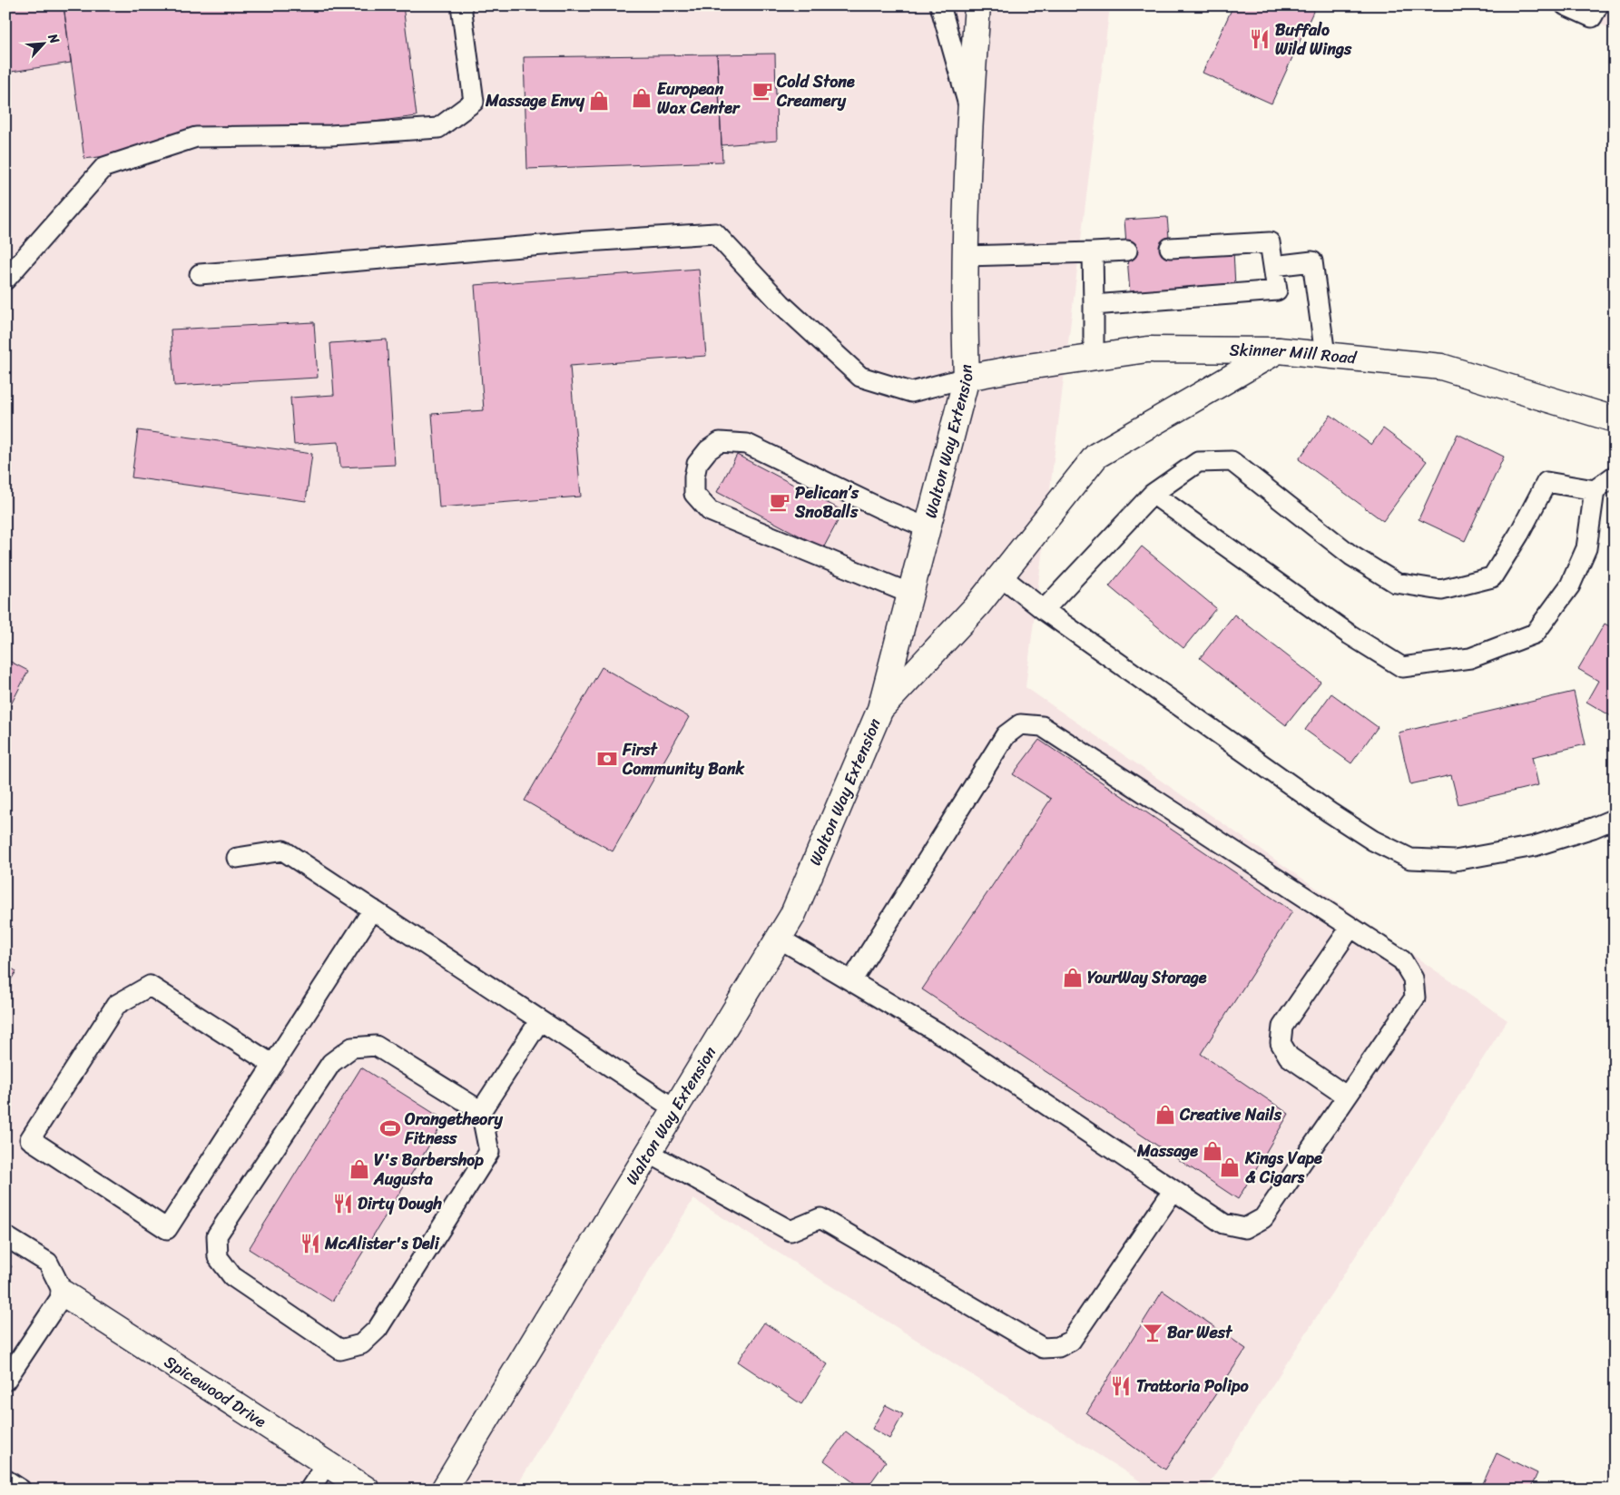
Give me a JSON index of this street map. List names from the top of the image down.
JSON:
{
  "streets": {
    "main road": ["Skinner Mill Road", "Walton Way Extension", "Spicewood Drive"]
  },
  "crossings": [
    ["Skinner Mill Road", "Walton Way Extension"]
  ],
  "places": {
    "restaurant": [
      "Buffalo Wild Wings",
      "Dirty Dough",
      "McAlister's Deli",
      "Trattoria Polipo"
    ],
    "cafe": ["Cold Stone Creamery", "Pelican’s SnoBalls"],
    "shop": [
      "European Wax Center",
      "Massage Envy",
      "YourWay Storage",
      "Creative Nails",
      "Massage",
      "Kings Vape & Cigars",
      "V's Barbershop Augusta"
    ],
    "bank": ["First Community Bank"],
    "sports": ["Orangetheory Fitness"],
    "bar": ["Bar West"]
  },
  "north": "top right"
}
